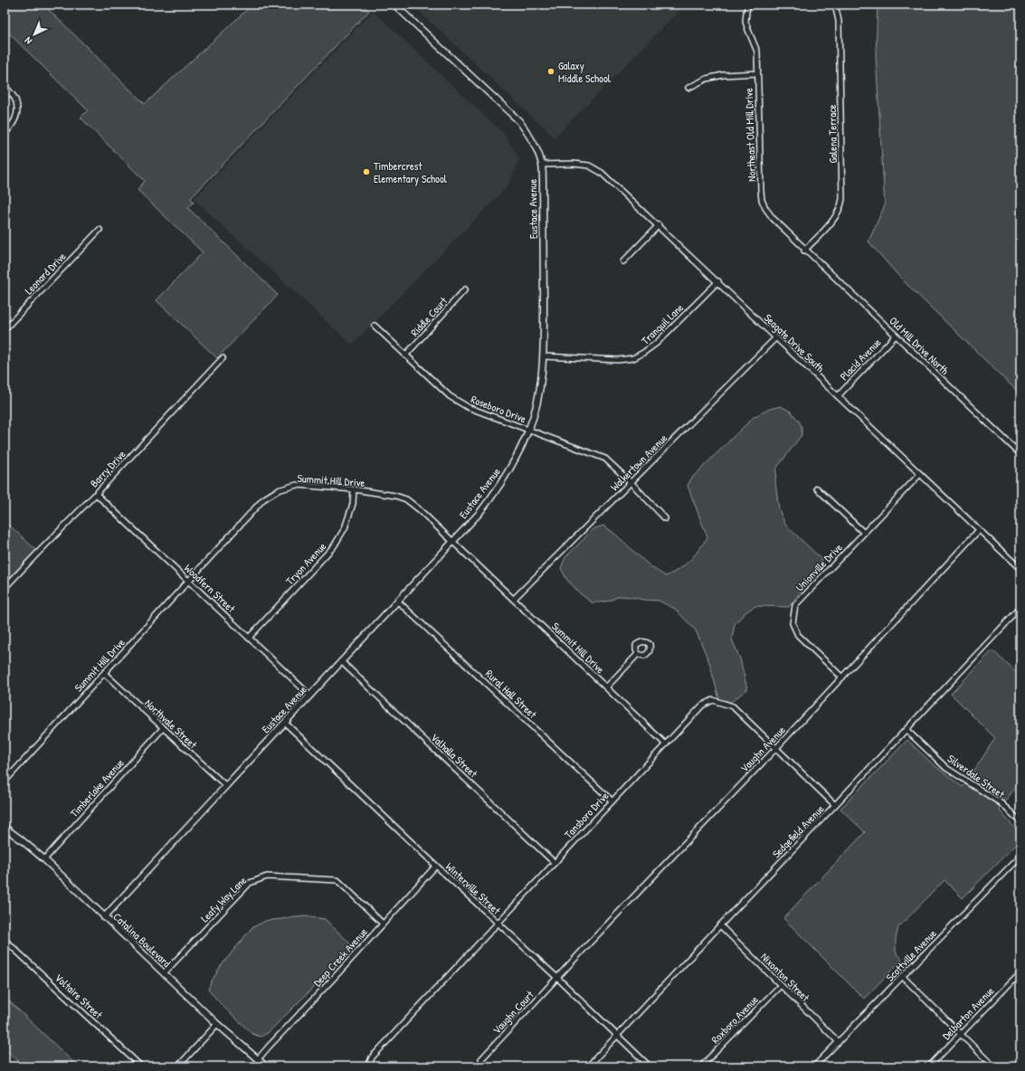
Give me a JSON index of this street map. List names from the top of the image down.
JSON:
{
  "streets": {
    "street": [
      "Galena Terrace",
      "Northeast Old Mill Drive",
      "Eustace Avenue",
      "Leonard Drive",
      "Riddle Court",
      "Tranquil Lane",
      "Seagate Drive South",
      "Old Mill Drive North",
      "Placid Avenue",
      "Roseboro Drive",
      "Walkertown Avenue",
      "Barry Drive",
      "Summit Hill Drive",
      "Tryon Avenue",
      "Unionville Drive",
      "Woodfern Street",
      "Rural Hall Street",
      "Northvale Street",
      "Vaughn Avenue",
      "Valhalla Street",
      "Silverdale Street",
      "Timberlake Avenue",
      "Tansboro Drive",
      "Sedgefield Avenue",
      "Winterville Street",
      "Leafy Way Lane",
      "Catalina Boulevard",
      "Scottville Avenue",
      "Deep Creek Avenue",
      "Nixonton Street",
      "Voltaire Street",
      "Vaughn Court",
      "Delbarton Avenue",
      "Roxboro Avenue"
    ]
  },
  "crossings": [
    ["Galena Terrace", "Northeast Old Mill Drive"],
    ["Galena Terrace", "Old Mill Drive North"],
    ["Northeast Old Mill Drive", "Old Mill Drive North"],
    ["Eustace Avenue", "Tranquil Lane"],
    ["Eustace Avenue", "Seagate Drive South"],
    ["Eustace Avenue", "Roseboro Drive"],
    ["Eustace Avenue", "Summit Hill Drive"],
    ["Eustace Avenue", "Woodfern Street"],
    ["Eustace Avenue", "Rural Hall Street"],
    ["Eustace Avenue", "Northvale Street"],
    ["Eustace Avenue", "Valhalla Street"],
    ["Eustace Avenue", "Winterville Street"],
    ["Eustace Avenue", "Catalina Boulevard"],
    ["Riddle Court", "Roseboro Drive"],
    ["Tranquil Lane", "Seagate Drive South"],
    ["Seagate Drive South", "Placid Avenue"],
    ["Seagate Drive South", "Walkertown Avenue"],
    ["Seagate Drive South", "Unionville Drive"],
    ["Seagate Drive South", "Vaughn Avenue"],
    ["Old Mill Drive North", "Placid Avenue"],
    ["Roseboro Drive", "Walkertown Avenue"],
    ["Walkertown Avenue", "Summit Hill Drive"],
    ["Barry Drive", "Woodfern Street"],
    ["Summit Hill Drive", "Tryon Avenue"],
    ["Summit Hill Drive", "Woodfern Street"],
    ["Summit Hill Drive", "Northvale Street"],
    ["Summit Hill Drive", "Tansboro Drive"],
    ["Tryon Avenue", "Woodfern Street"],
    ["Unionville Drive", "Vaughn Avenue"],
    ["Rural Hall Street", "Tansboro Drive"],
    ["Northvale Street", "Timberlake Avenue"],
    ["Vaughn Avenue", "Tansboro Drive"],
    ["Vaughn Avenue", "Winterville Street"],
    ["Vaughn Avenue", "Vaughn Court"],
    ["Valhalla Street", "Tansboro Drive"],
    ["Silverdale Street", "Sedgefield Avenue"],
    ["Timberlake Avenue", "Catalina Boulevard"],
    ["Tansboro Drive", "Sedgefield Avenue"],
    ["Tansboro Drive", "Winterville Street"],
    ["Sedgefield Avenue", "Winterville Street"],
    ["Sedgefield Avenue", "Nixonton Street"],
    ["Winterville Street", "Deep Creek Avenue"],
    ["Winterville Street", "Vaughn Court"],
    ["Leafy Way Lane", "Catalina Boulevard"],
    ["Leafy Way Lane", "Deep Creek Avenue"],
    ["Catalina Boulevard", "Deep Creek Avenue"],
    ["Scottville Avenue", "Nixonton Street"],
    ["Nixonton Street", "Roxboro Avenue"]
  ],
  "places": ["Galaxy Middle School", "Timbercrest Elementary School"],
  "north": "bottom left"
}
